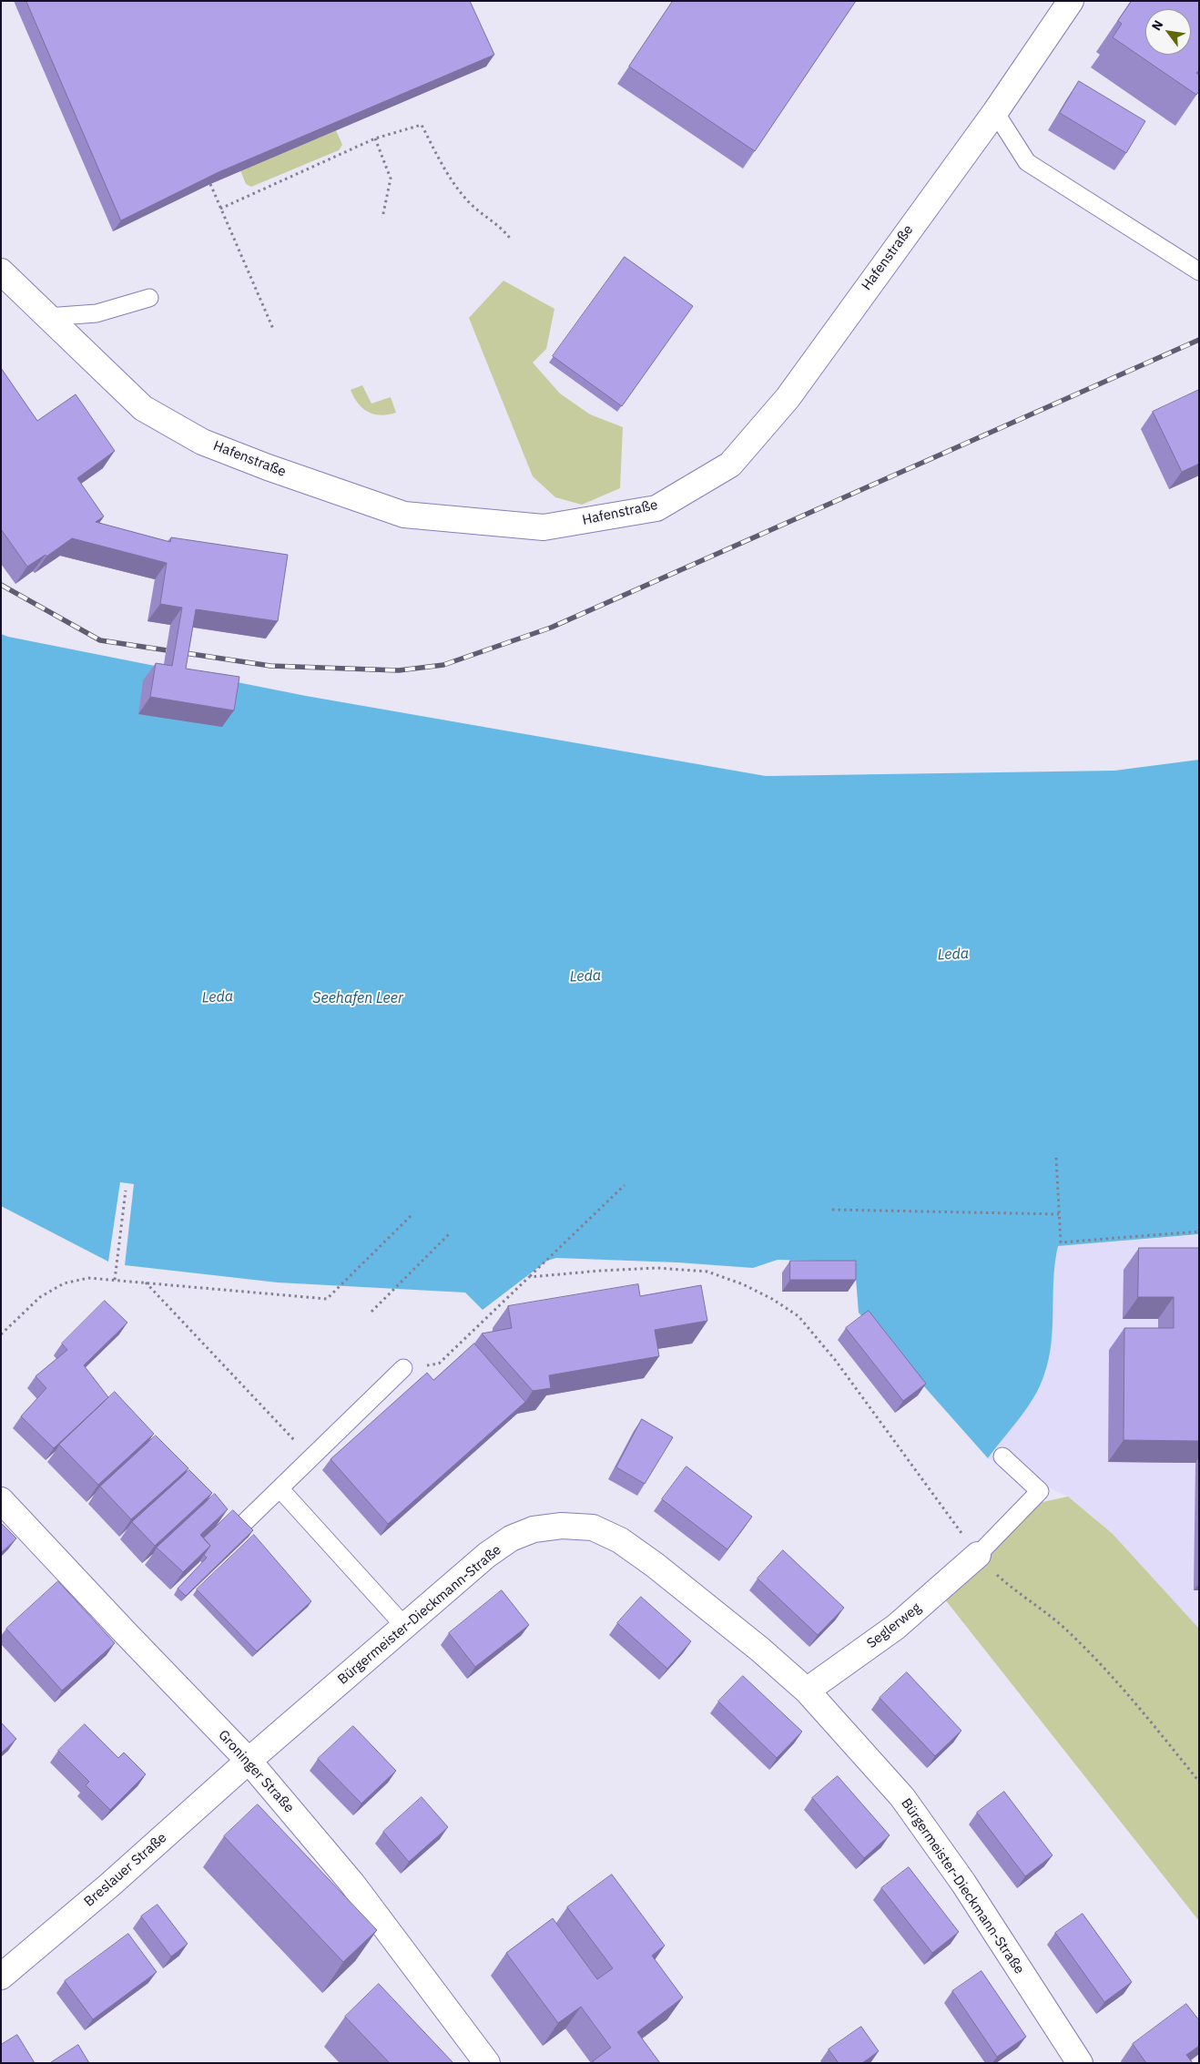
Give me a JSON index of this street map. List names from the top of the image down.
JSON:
{
  "streets": {
    "street": [
      "Hafenstraße",
      "Bürgermeister-Dieckmann-Straße",
      "Seglerweg",
      "Groninger Straße",
      "Breslauer Straße"
    ]
  },
  "crossings": [
    ["Bürgermeister-Dieckmann-Straße", "Seglerweg"],
    ["Bürgermeister-Dieckmann-Straße", "Groninger Straße"],
    ["Bürgermeister-Dieckmann-Straße", "Breslauer Straße"],
    ["Groninger Straße", "Breslauer Straße"]
  ],
  "water": ["Leda", "Seehafen Leer"],
  "north": "top left"
}
